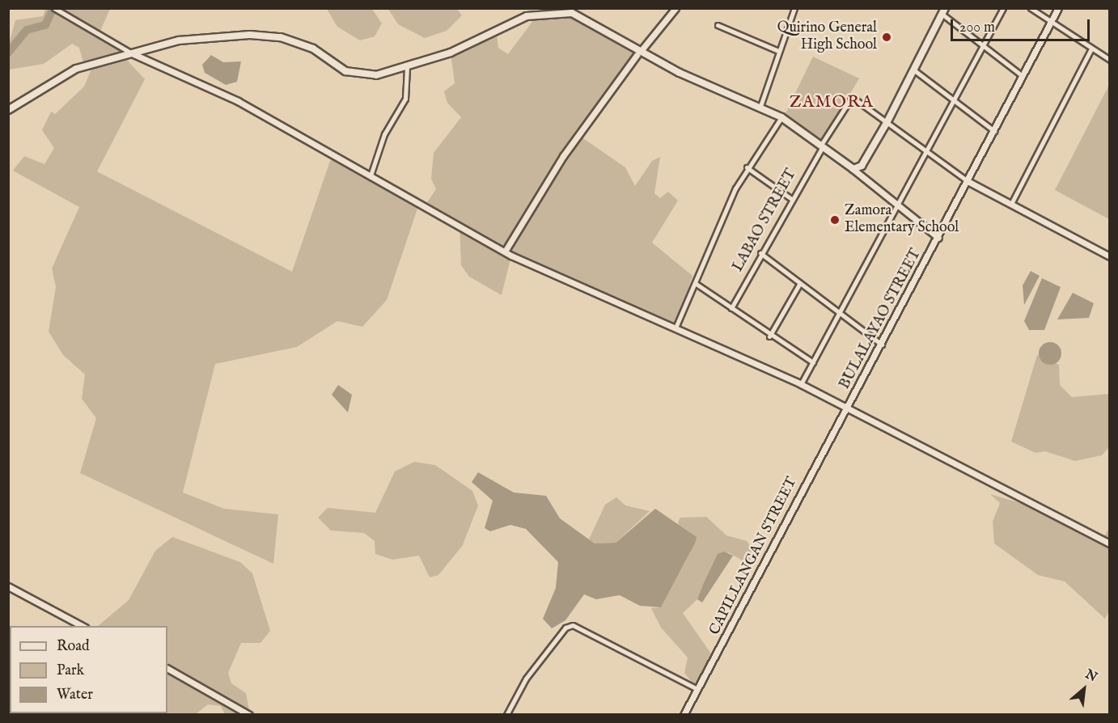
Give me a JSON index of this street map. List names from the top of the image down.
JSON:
{
  "streets": {
    "street": ["LABAO STREET", "BULALAYAO STREET", "CAPILLANGAN STREET"]
  },
  "crossings": [
    ["BULALAYAO STREET", "CAPILLANGAN STREET"]
  ],
  "districts": ["ZAMORA"],
  "places": ["Quirino General High School", "Zamora Elementary School"],
  "legend": ["Road", "Park", "Water"],
  "scale_bar": "200 m",
  "north": "top right"
}
